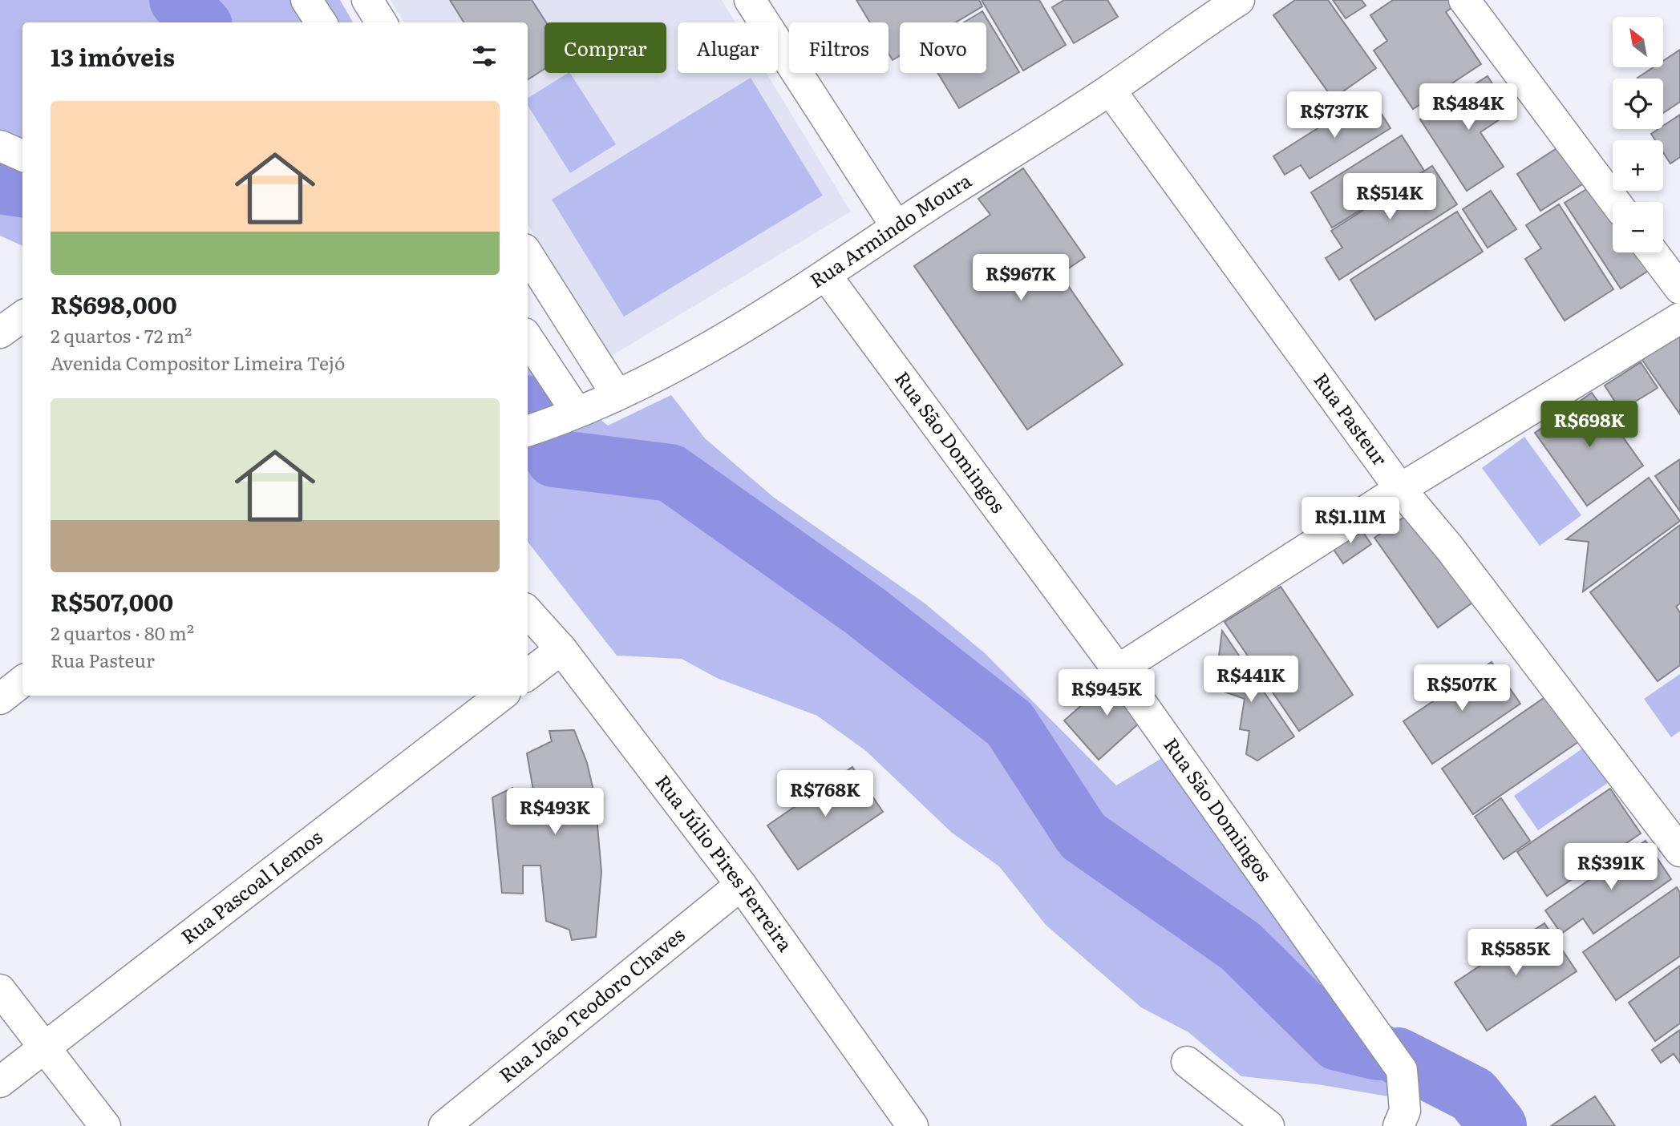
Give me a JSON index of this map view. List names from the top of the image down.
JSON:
{
  "streets": {
    "street": [
      "Rua Armindo Moura",
      "Rua Pasteur",
      "Rua São Domingos",
      "Rua Júlio Pires Ferreira",
      "Rua Pascoal Lemos",
      "Rua João Teodoro Chaves"
    ]
  },
  "crossings": [
    ["Rua Armindo Moura", "Rua Pasteur"],
    ["Rua Armindo Moura", "Rua São Domingos"],
    ["Rua Júlio Pires Ferreira", "Rua João Teodoro Chaves"]
  ],
  "north": "top left",
  "page": {
    "map_buttons": ["+", "−"],
    "chip": [
      "Comprar",
      "Alugar",
      "Filtros",
      "Novo"
    ],
    "heading": "13 imóveis",
    "price": [
      "R$484K",
      "R$737K",
      "R$514K",
      "R$967K",
      "R$698K",
      "R$1.11M",
      "R$441K",
      "R$507K",
      "R$945K",
      "R$768K",
      "R$493K",
      "R$391K",
      "R$585K"
    ],
    "list": [
      {
        "name": "R$698,000",
        "note": "2 quartos · 72 m² · Avenida Compositor Limeira Tejó"
      },
      {
        "name": "R$507,000",
        "note": "2 quartos · 80 m² · Rua Pasteur"
      }
    ]
  }
}
